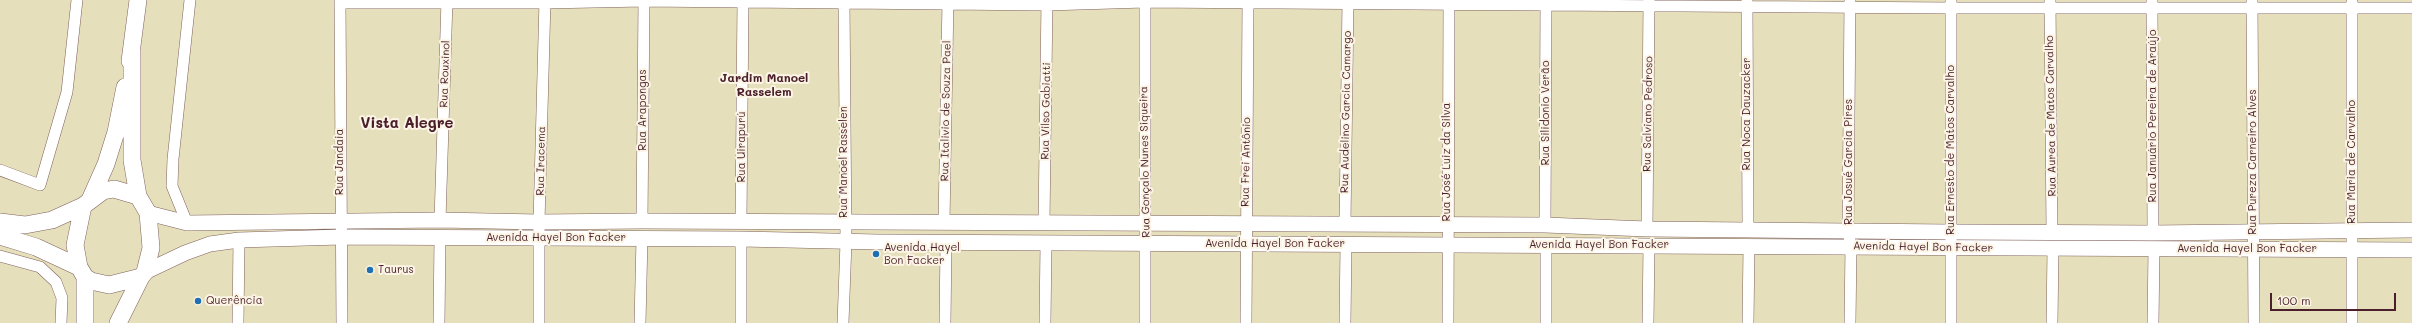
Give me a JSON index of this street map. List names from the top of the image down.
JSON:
{
  "streets": {
    "main road": ["Avenida Hayel Bon Facker"],
    "street": [
      "Rua Rouxinol",
      "Rua Arapongas",
      "Rua Italivio de Souza Pael",
      "Rua Vilso Gabiatti",
      "Rua Audelino Garcia Camargo",
      "Rua Silidonio Verão",
      "Rua Salviano Pedroso",
      "Rua Noca Dauzacker",
      "Rua Aurea de Matos Carvalho",
      "Rua Januário Pereira de Araújo",
      "Rua Uirapurú",
      "Rua Ernesto de Matos Carvalho",
      "Rua Iracema",
      "Rua Jandaia",
      "Rua Manoel Rasselen",
      "Rua Gonçalo Nunes Siqueira",
      "Rua Frei Antônio",
      "Rua José Luiz da Silva",
      "Rua Josué Garcia Pires",
      "Rua Pureza Carneiro Alves",
      "Rua Maria de Carvalho"
    ]
  },
  "crossings": [
    ["Rua Rouxinol", "Avenida Hayel Bon Facker"],
    ["Rua Arapongas", "Avenida Hayel Bon Facker"],
    ["Rua Italivio de Souza Pael", "Avenida Hayel Bon Facker"],
    ["Rua Vilso Gabiatti", "Avenida Hayel Bon Facker"],
    ["Rua Audelino Garcia Camargo", "Avenida Hayel Bon Facker"],
    ["Rua Silidonio Verão", "Avenida Hayel Bon Facker"],
    ["Rua Salviano Pedroso", "Avenida Hayel Bon Facker"],
    ["Rua Noca Dauzacker", "Avenida Hayel Bon Facker"],
    ["Rua Aurea de Matos Carvalho", "Avenida Hayel Bon Facker"],
    ["Rua Januário Pereira de Araújo", "Avenida Hayel Bon Facker"],
    ["Rua Uirapurú", "Avenida Hayel Bon Facker"],
    ["Rua Ernesto de Matos Carvalho", "Avenida Hayel Bon Facker"],
    ["Rua Iracema", "Avenida Hayel Bon Facker"],
    ["Rua Jandaia", "Avenida Hayel Bon Facker"],
    ["Rua Manoel Rasselen", "Avenida Hayel Bon Facker"],
    ["Rua Gonçalo Nunes Siqueira", "Avenida Hayel Bon Facker"],
    ["Rua Frei Antônio", "Avenida Hayel Bon Facker"],
    ["Rua José Luiz da Silva", "Avenida Hayel Bon Facker"],
    ["Rua Josué Garcia Pires", "Avenida Hayel Bon Facker"],
    ["Rua Pureza Carneiro Alves", "Avenida Hayel Bon Facker"],
    ["Rua Maria de Carvalho", "Avenida Hayel Bon Facker"]
  ],
  "districts": ["Jardim Manoel Rasselem", "Vista Alegre"],
  "places": ["Avenida Hayel Bon Facker", "Taurus", "Querência"],
  "scale_bar": "100 m"
}
